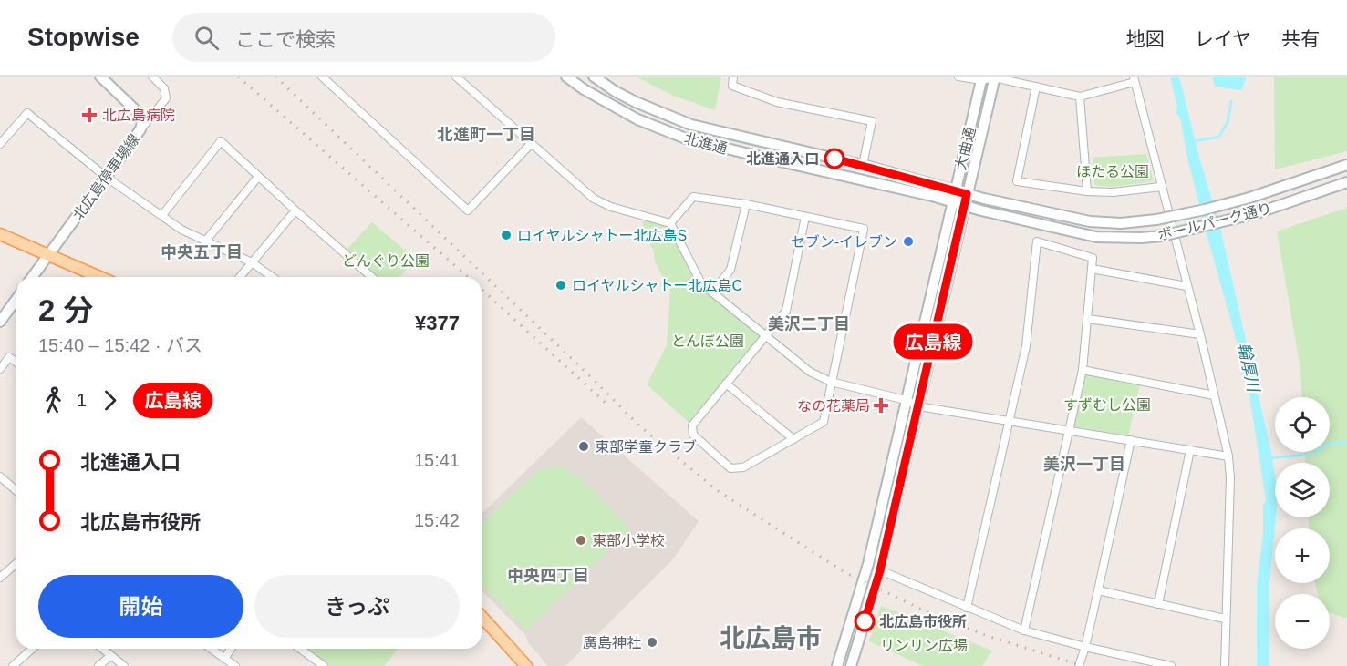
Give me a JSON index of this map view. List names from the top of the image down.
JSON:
{
  "streets": {
    "street": [
      "北進通",
      "大曲通",
      "北広島停車場線",
      "ボールパーク通り"
    ]
  },
  "crossings": [
    ["北進通", "大曲通"],
    ["北進通", "ボールパーク通り"],
    ["大曲通", "ボールパーク通り"]
  ],
  "districts": [
    "北進町一丁目",
    "中央五丁目",
    "美沢二丁目",
    "美沢一丁目",
    "中央四丁目",
    "北広島市"
  ],
  "water": ["輪厚川"],
  "parks": [
    "ほたる公園",
    "どんぐり公園",
    "とんぼ公園",
    "すずむし公園",
    "リンリン広場"
  ],
  "places": {
    "health": ["北広島病院", "なの花薬局"],
    "other": [
      "北進通入口",
      "ロイヤルシャトー北広島S",
      "セブン-イレブン",
      "ロイヤルシャトー北広島C",
      "東部学童クラブ",
      "東部小学校",
      "北広島市役所",
      "廣島神社"
    ]
  },
  "lines": ["bus line 広島線"],
  "page": {
    "header": "Stopwise",
    "search": "ここで検索",
    "nav": ["地図", "レイヤ", "共有"],
    "on_map": "広島線",
    "heading": ["2 分", "15:40 – 15:42 · バス", "¥377"],
    "legs": ["1", "広島線"],
    "map_buttons": ["+", "−"],
    "list": [
      {
        "name": "北進通入口",
        "value": "15:41"
      },
      {
        "name": "北広島市役所",
        "value": "15:42"
      }
    ],
    "buttons": ["開始", "きっぷ"]
  }
}
